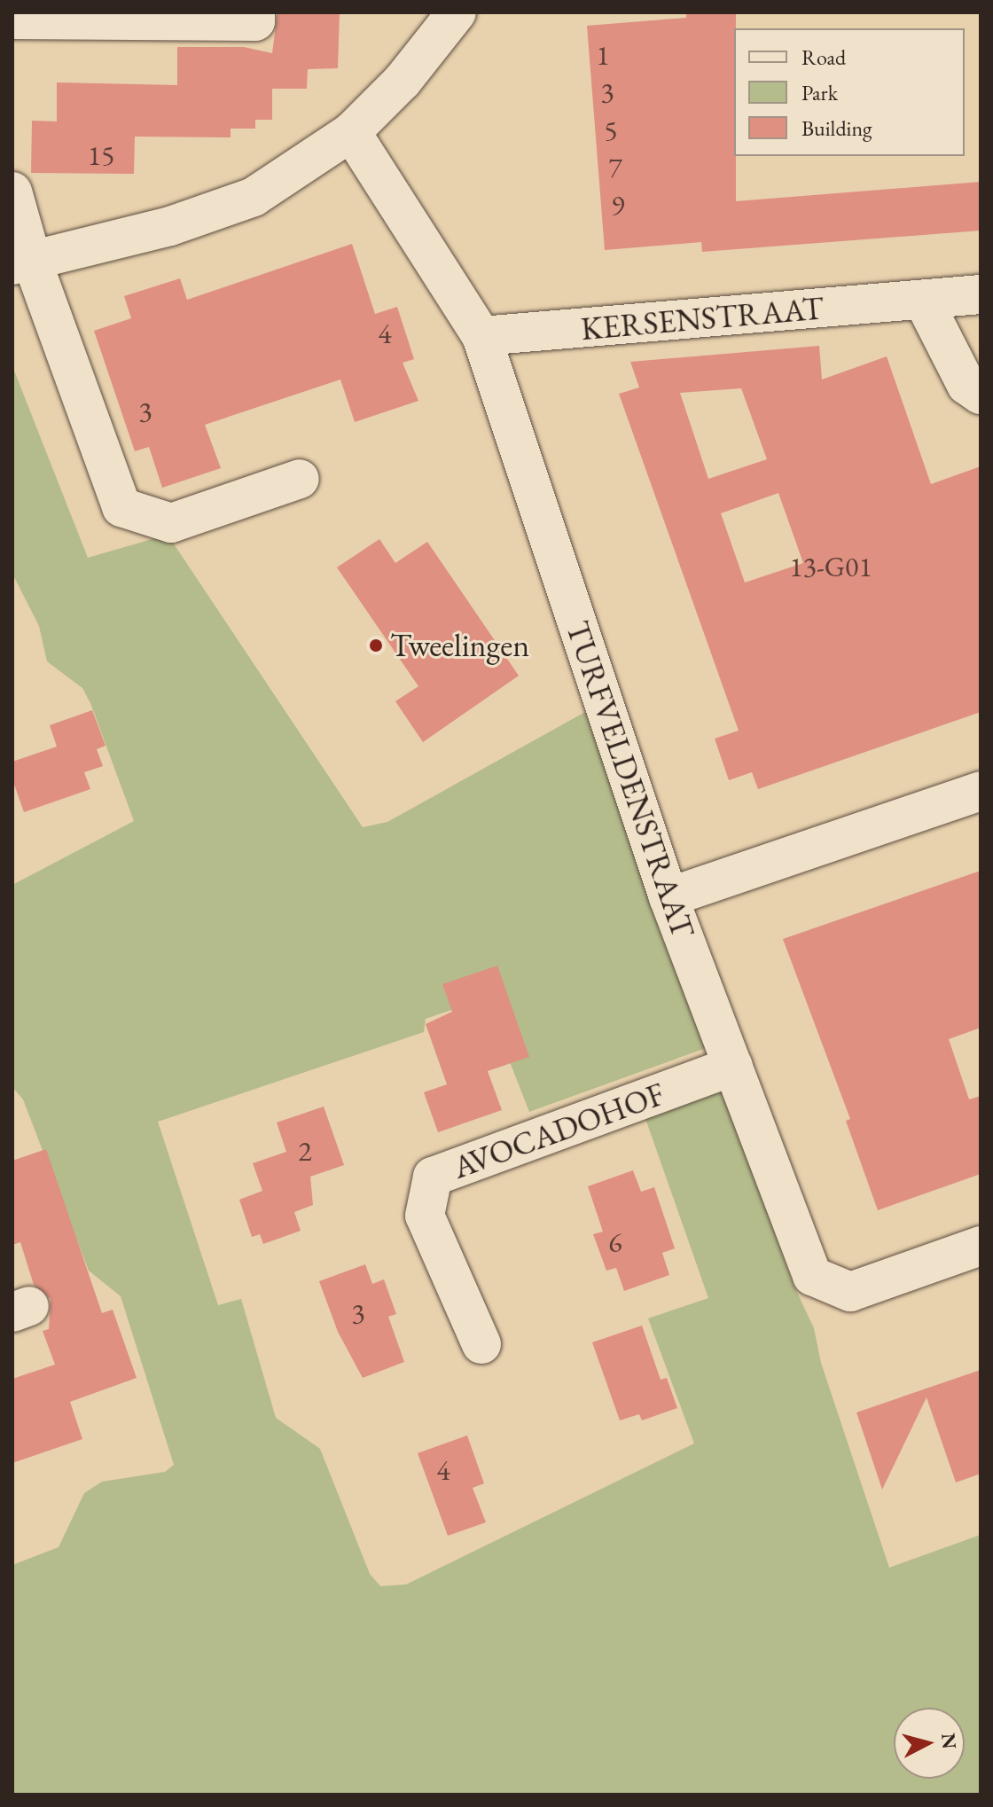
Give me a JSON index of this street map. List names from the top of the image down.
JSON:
{
  "streets": {
    "street": ["KERSENSTRAAT", "TURFVELDENSTRAAT", "AVOCADOHOF"]
  },
  "crossings": [
    ["KERSENSTRAAT", "TURFVELDENSTRAAT"],
    ["TURFVELDENSTRAAT", "AVOCADOHOF"]
  ],
  "places": ["Tweelingen"],
  "house_numbers": [
    "1",
    "3",
    "5",
    "15",
    "7",
    "9",
    "4",
    "3",
    "13-G01",
    "2",
    "6",
    "3",
    "4"
  ],
  "legend": ["Road", "Park", "Building"],
  "north": "right"
}
